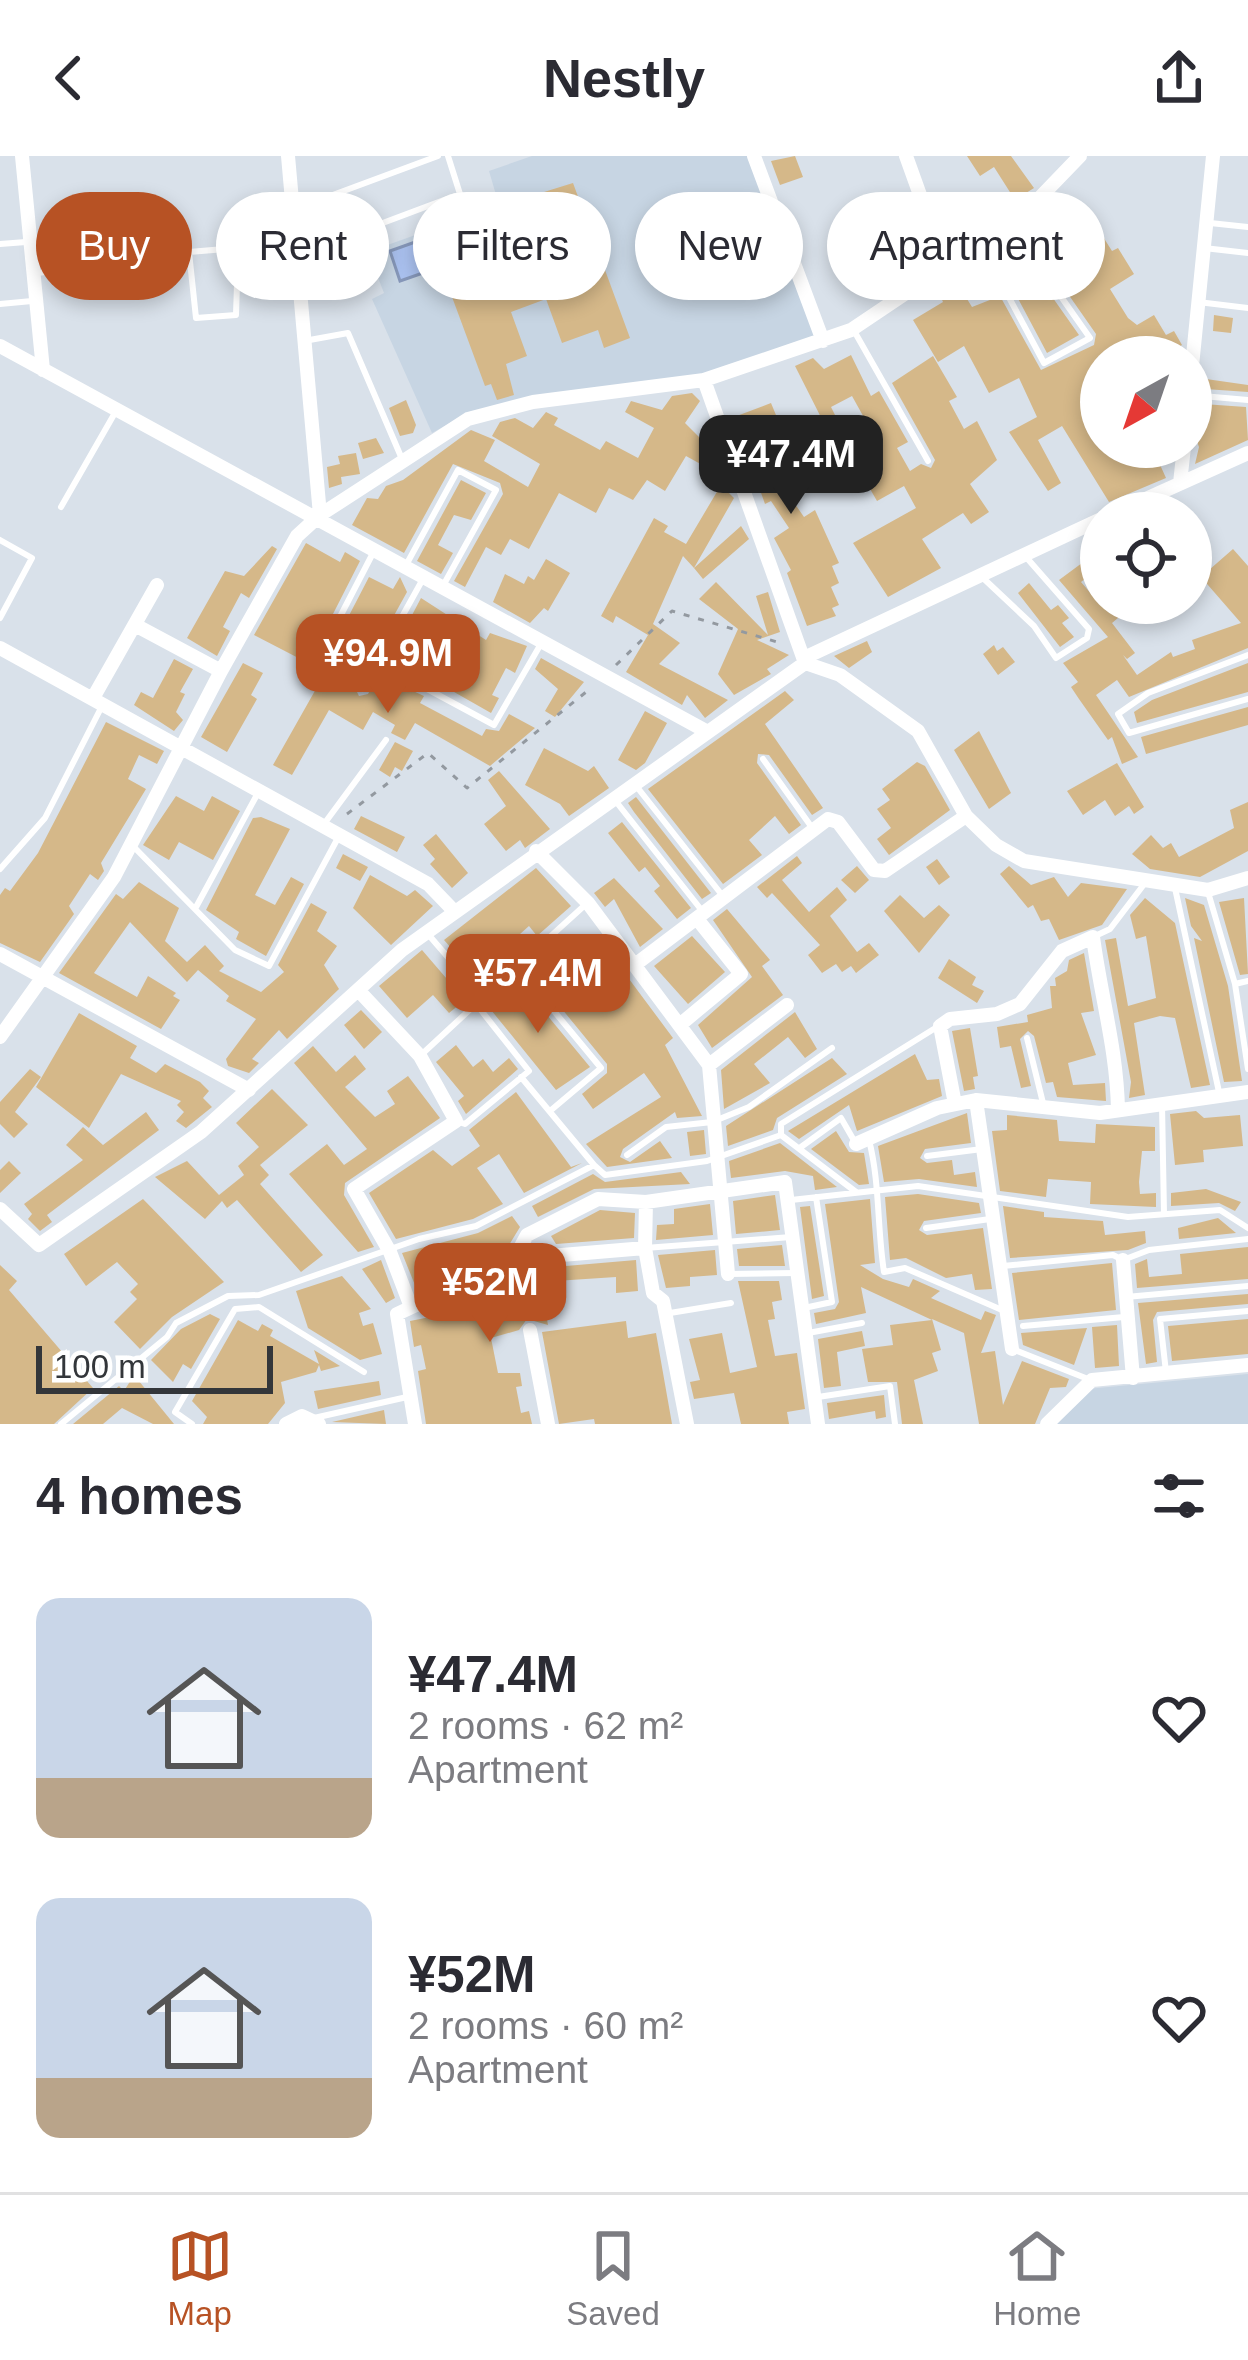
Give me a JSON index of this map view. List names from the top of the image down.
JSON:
{
  "scale_bar": "100 m",
  "north": "bottom left",
  "page": {
    "header": "Nestly",
    "chip": [
      "Buy",
      "Rent",
      "Filters",
      "New",
      "Apartment"
    ],
    "price": [
      "¥47.4M",
      "¥94.9M",
      "¥57.4M",
      "¥52M"
    ],
    "scale": "100 m",
    "heading": "4 homes",
    "list": [
      {
        "name": "¥47.4M",
        "note": "2 rooms · 62 m² · Apartment"
      },
      {
        "name": "¥52M",
        "note": "2 rooms · 60 m² · Apartment"
      }
    ],
    "tabs": ["Map", "Saved", "Home"]
  }
}
